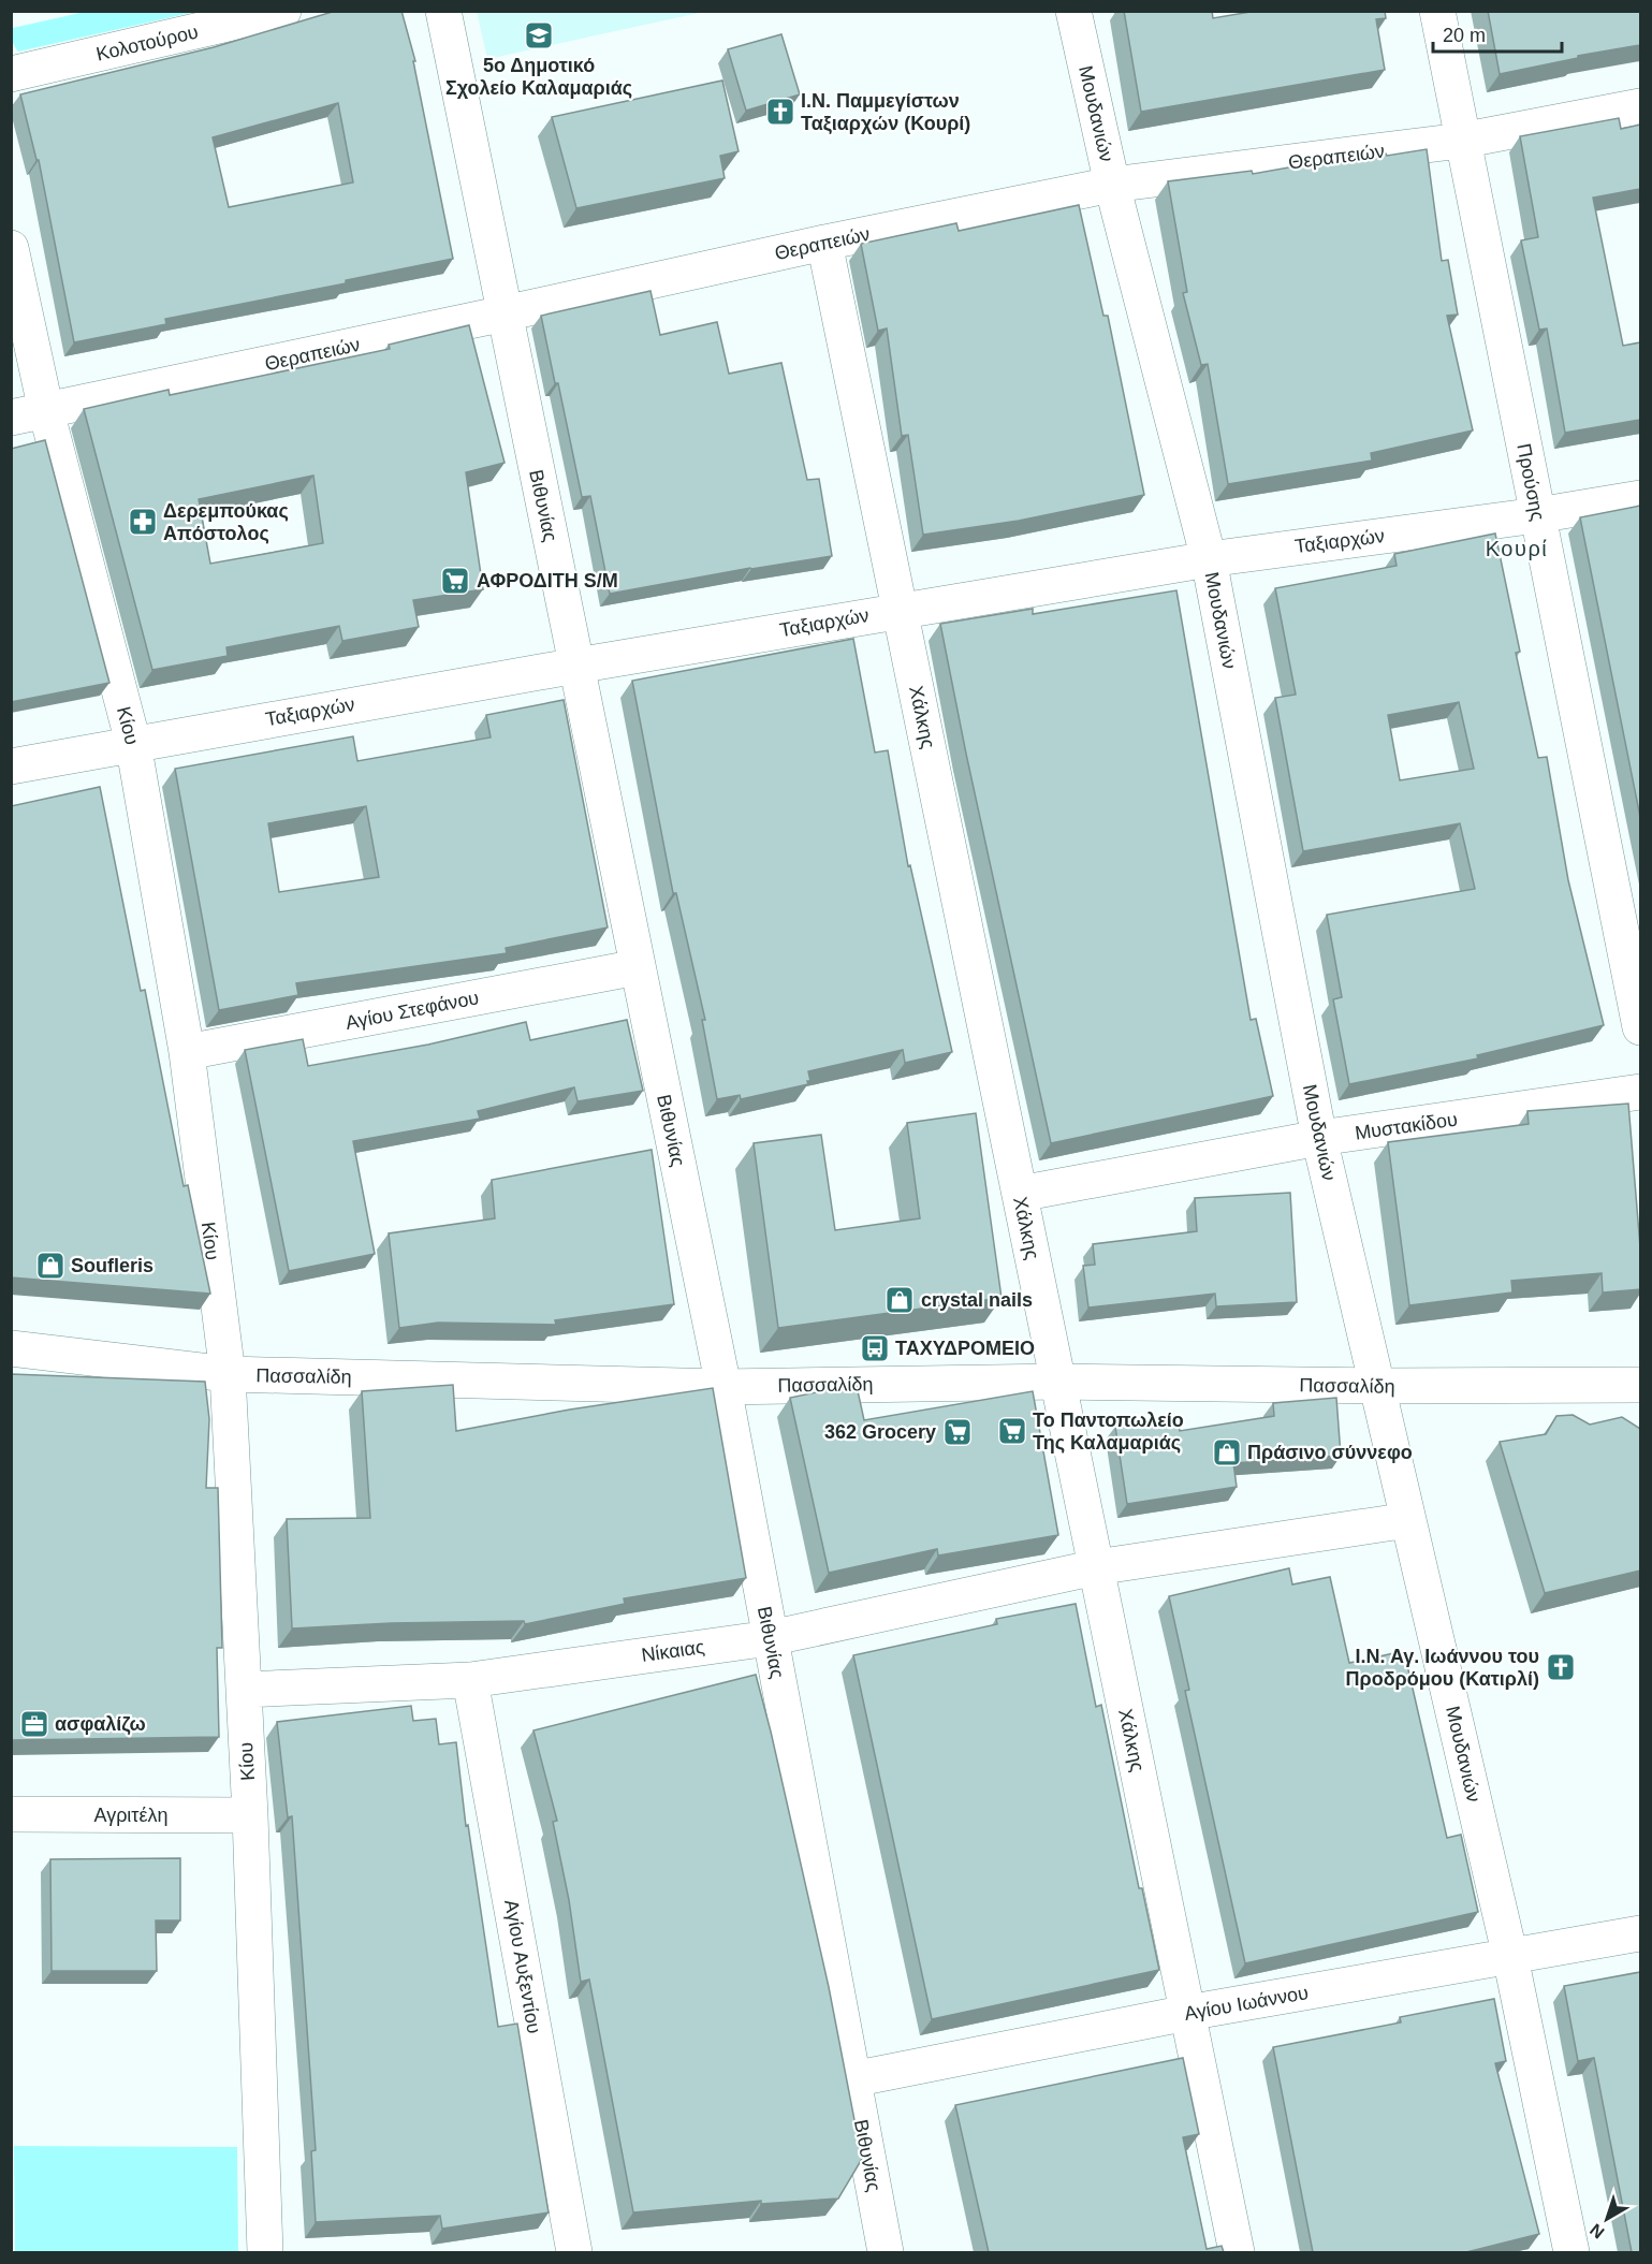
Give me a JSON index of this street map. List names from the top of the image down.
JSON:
{
  "streets": {
    "street": [
      "Κολοτούρου",
      "Μουδανιών",
      "Θεραπειών",
      "Προύσης",
      "Βιθυνίας",
      "Ταξιαρχών",
      "Χάλκης",
      "Κίου",
      "Αγίου Στεφάνου",
      "Μυστακίδου",
      "Πασσαλίδη",
      "Νίκαιας",
      "Αγριτέλη",
      "Αγίου Αυξεντίου",
      "Αγίου Ιωάννου"
    ]
  },
  "crossings": [
    ["Μουδανιών", "Θεραπειών"],
    ["Μουδανιών", "Ταξιαρχών"],
    ["Μουδανιών", "Μυστακίδου"],
    ["Μουδανιών", "Πασσαλίδη"],
    ["Μουδανιών", "Νίκαιας"],
    ["Μουδανιών", "Αγίου Ιωάννου"],
    ["Θεραπειών", "Προύσης"],
    ["Θεραπειών", "Βιθυνίας"],
    ["Θεραπειών", "Χάλκης"],
    ["Θεραπειών", "Κίου"],
    ["Προύσης", "Ταξιαρχών"],
    ["Βιθυνίας", "Ταξιαρχών"],
    ["Βιθυνίας", "Αγίου Στεφάνου"],
    ["Βιθυνίας", "Πασσαλίδη"],
    ["Βιθυνίας", "Νίκαιας"],
    ["Βιθυνίας", "Αγίου Ιωάννου"],
    ["Ταξιαρχών", "Χάλκης"],
    ["Ταξιαρχών", "Κίου"],
    ["Χάλκης", "Μυστακίδου"],
    ["Χάλκης", "Πασσαλίδη"],
    ["Χάλκης", "Νίκαιας"],
    ["Χάλκης", "Αγίου Ιωάννου"],
    ["Κίου", "Αγίου Στεφάνου"],
    ["Κίου", "Πασσαλίδη"],
    ["Κίου", "Νίκαιας"],
    ["Κίου", "Αγριτέλη"],
    ["Νίκαιας", "Αγίου Αυξεντίου"]
  ],
  "districts": ["Κουρί"],
  "places": {
    "school or university": ["5ο Δημοτικό Σχολείο Καλαμαριάς"],
    "church": ["Ι.Ν. Παμμεγίστων Ταξιαρχών (Κουρί)", "Ι.Ν. Αγ. Ιωάννου του Προδρόμου (Κατιρλί)"],
    "pharmacy": ["Δερεμπούκας Απόστολος"],
    "supermarket": ["ΑΦΡΟΔΙΤΗ S/M", "Το Παντοπωλείο Της Καλαμαριάς", "362 Grocery"],
    "shop": ["Soufleris", "crystal nails", "Πράσινο σύννεφο"],
    "bus stop": ["ΤΑΧΥΔΡΟΜΕΙΟ"],
    "office": ["ασφαλίζω"]
  },
  "scale_bar": "20 m",
  "north": "bottom left"
}
